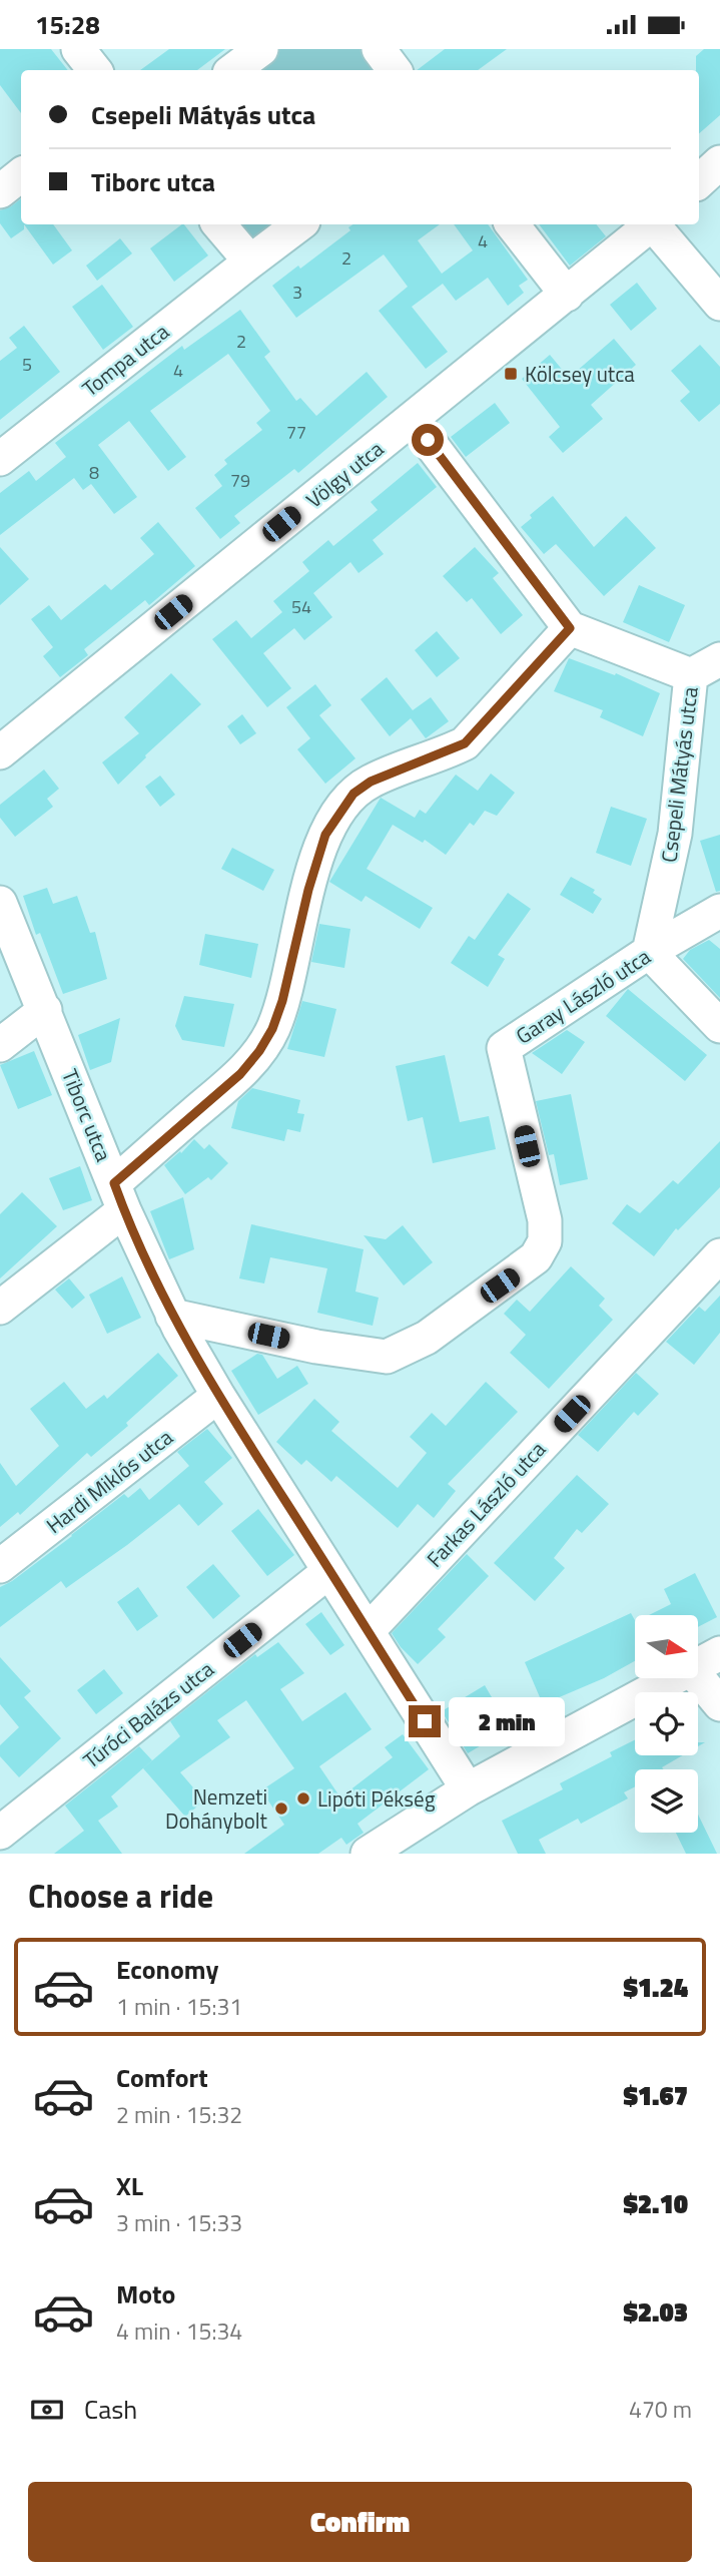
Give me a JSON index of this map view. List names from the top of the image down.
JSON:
{
  "streets": {
    "street": [
      "Tompa utca",
      "Völgy utca",
      "Csepeli Mátyás utca",
      "Garay László utca",
      "Tiborc utca",
      "Hardi Miklós utca",
      "Farkas László utca",
      "Túróci Balázs utca"
    ]
  },
  "crossings": [
    ["Csepeli Mátyás utca", "Garay László utca"],
    ["Garay László utca", "Tiborc utca"],
    ["Tiborc utca", "Hardi Miklós utca"],
    ["Tiborc utca", "Farkas László utca"],
    ["Tiborc utca", "Túróci Balázs utca"]
  ],
  "places": {
    "transit": ["Kölcsey utca"],
    "other": ["Lipóti Pékség", "Nemzeti Dohánybolt"]
  },
  "house_numbers": [
    "4",
    "2",
    "3",
    "2",
    "5",
    "4",
    "77",
    "8",
    "79",
    "54"
  ],
  "north": "right",
  "page": {
    "status": "15:28",
    "banner": ["Csepeli Mátyás utca", "Tiborc utca"],
    "bubble": "2 min",
    "heading": "Choose a ride",
    "list": [
      {
        "name": "Economy",
        "note": "1 min · 15:31",
        "value": "$1.24"
      },
      {
        "name": "Comfort",
        "note": "2 min · 15:32",
        "value": "$1.67"
      },
      {
        "name": "XL",
        "note": "3 min · 15:33",
        "value": "$2.10"
      },
      {
        "name": "Moto",
        "note": "4 min · 15:34",
        "value": "$2.03"
      }
    ],
    "pay": ["Cash", "470 m"],
    "buttons": "Confirm"
  }
}
